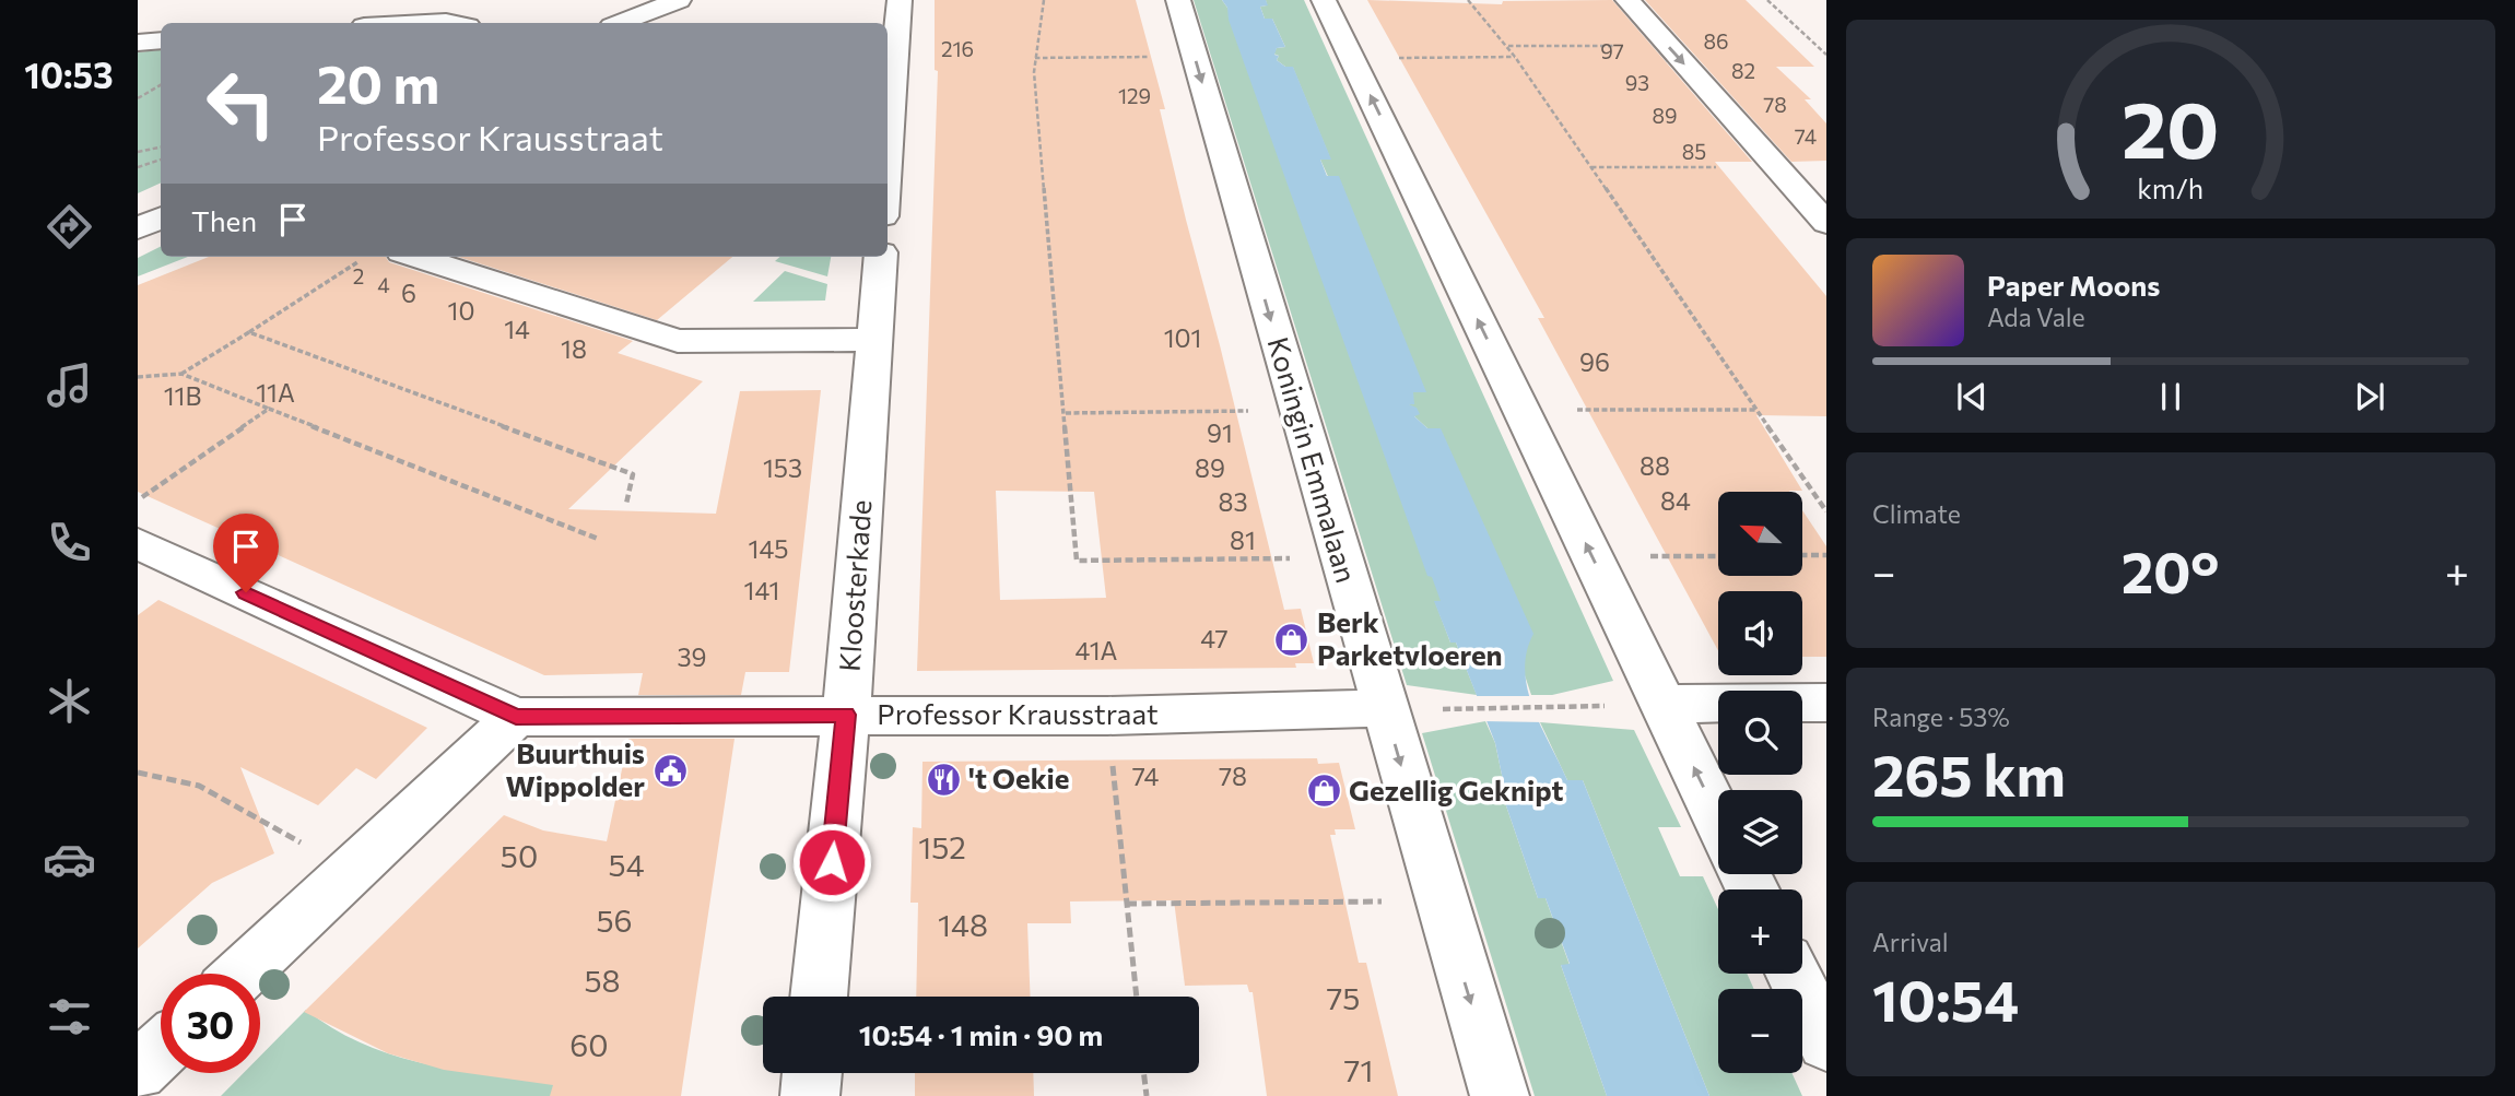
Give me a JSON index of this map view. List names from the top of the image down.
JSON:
{
  "streets": {
    "street": ["Koningin Emmalaan", "Kloosterkade", "Professor Krausstraat"]
  },
  "crossings": [
    ["Koningin Emmalaan", "Professor Krausstraat"],
    ["Kloosterkade", "Professor Krausstraat"]
  ],
  "places": {
    "shop": ["Berk Parketvloeren", "Gezellig Geknipt"],
    "public building": ["Buurthuis Wippolder"],
    "restaurant": ["'t Oekie"]
  },
  "house_numbers": [
    "86",
    "216",
    "97",
    "82",
    "93",
    "129",
    "78",
    "89",
    "74",
    "85",
    "2",
    "4",
    "6",
    "10",
    "14",
    "101",
    "18",
    "96",
    "11A",
    "11B",
    "91",
    "88",
    "153",
    "89",
    "84",
    "83",
    "81",
    "145",
    "141",
    "47",
    "41A",
    "39",
    "74",
    "78",
    "152",
    "50",
    "54",
    "56",
    "148",
    "58",
    "75",
    "60",
    "71"
  ],
  "north": "top left",
  "page": {
    "tabs": "10:53",
    "turn": ["20 m", "Professor Krausstraat"],
    "then": "Then",
    "song": ["Paper Moons", "Ada Vale"],
    "tile": [
      "Climate",
      ["Range · 53%", "265 km"],
      ["Arrival", "10:54"]
    ],
    "map_buttons": ["+", "−"],
    "heat": ["−", "20°", "+"],
    "limit": "30",
    "trip": "10:54 · 1 min · 90 m",
    "gauge": ["20", "km/h"]
  }
}
